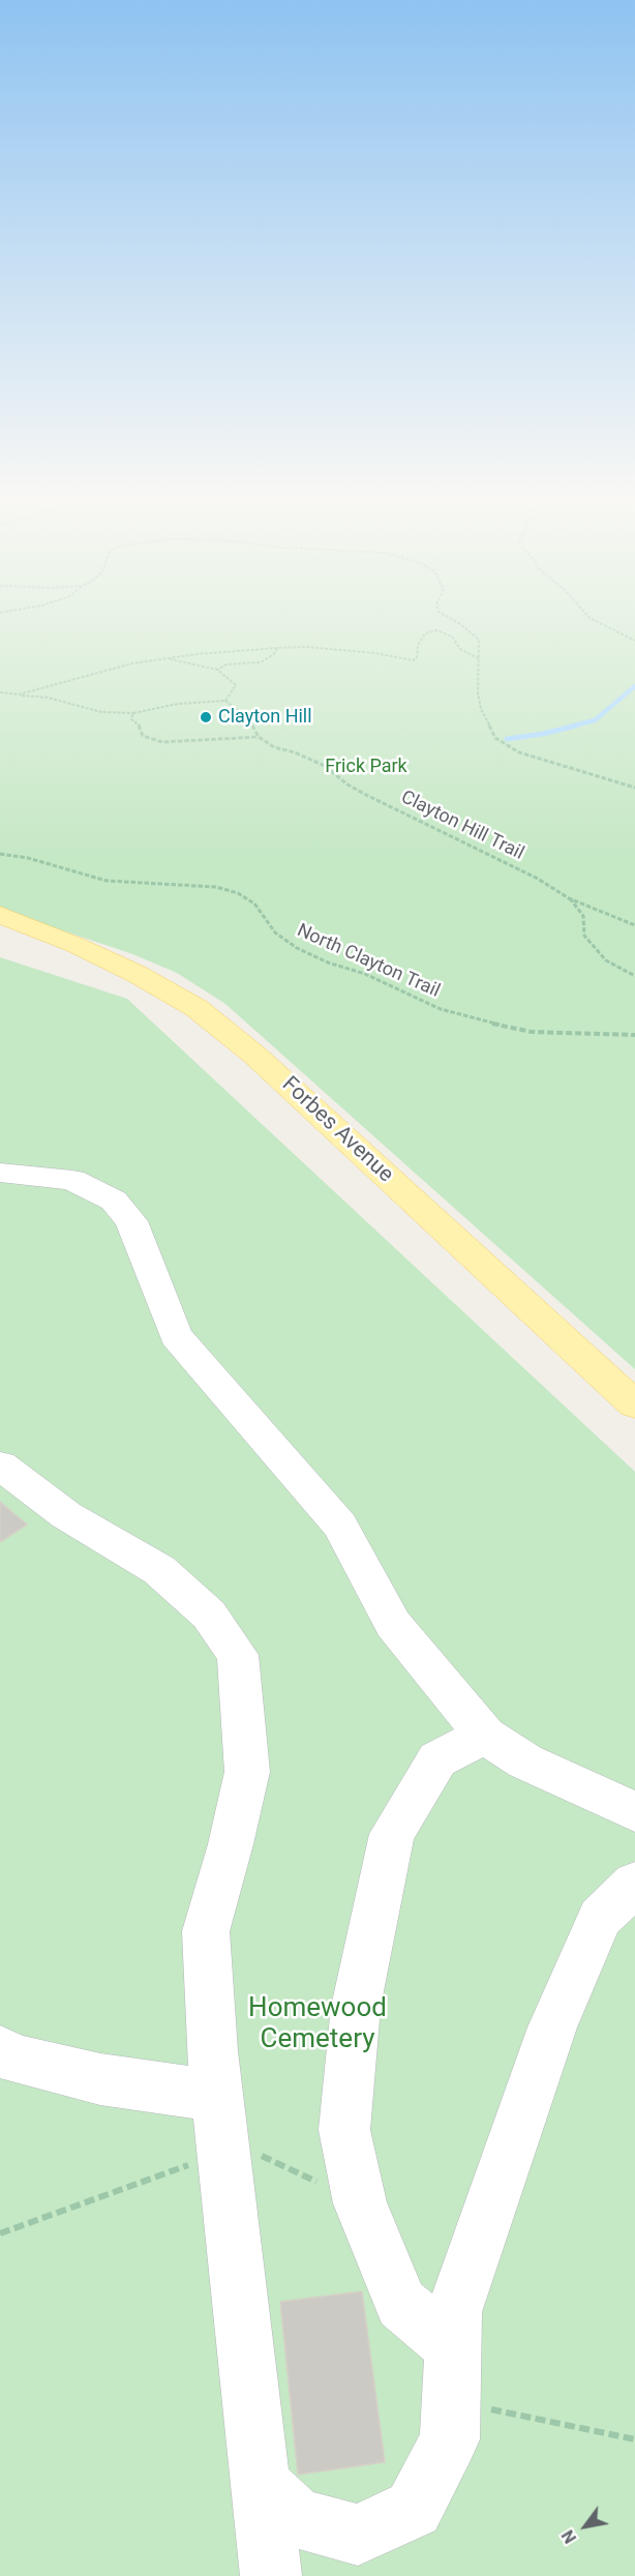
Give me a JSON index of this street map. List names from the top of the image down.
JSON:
{
  "streets": {
    "main road": ["Forbes Avenue"],
    "path": ["Clayton Hill Trail", "North Clayton Trail"]
  },
  "parks": ["Frick Park", "Homewood Cemetery"],
  "places": ["Clayton Hill"],
  "north": "bottom left"
}
